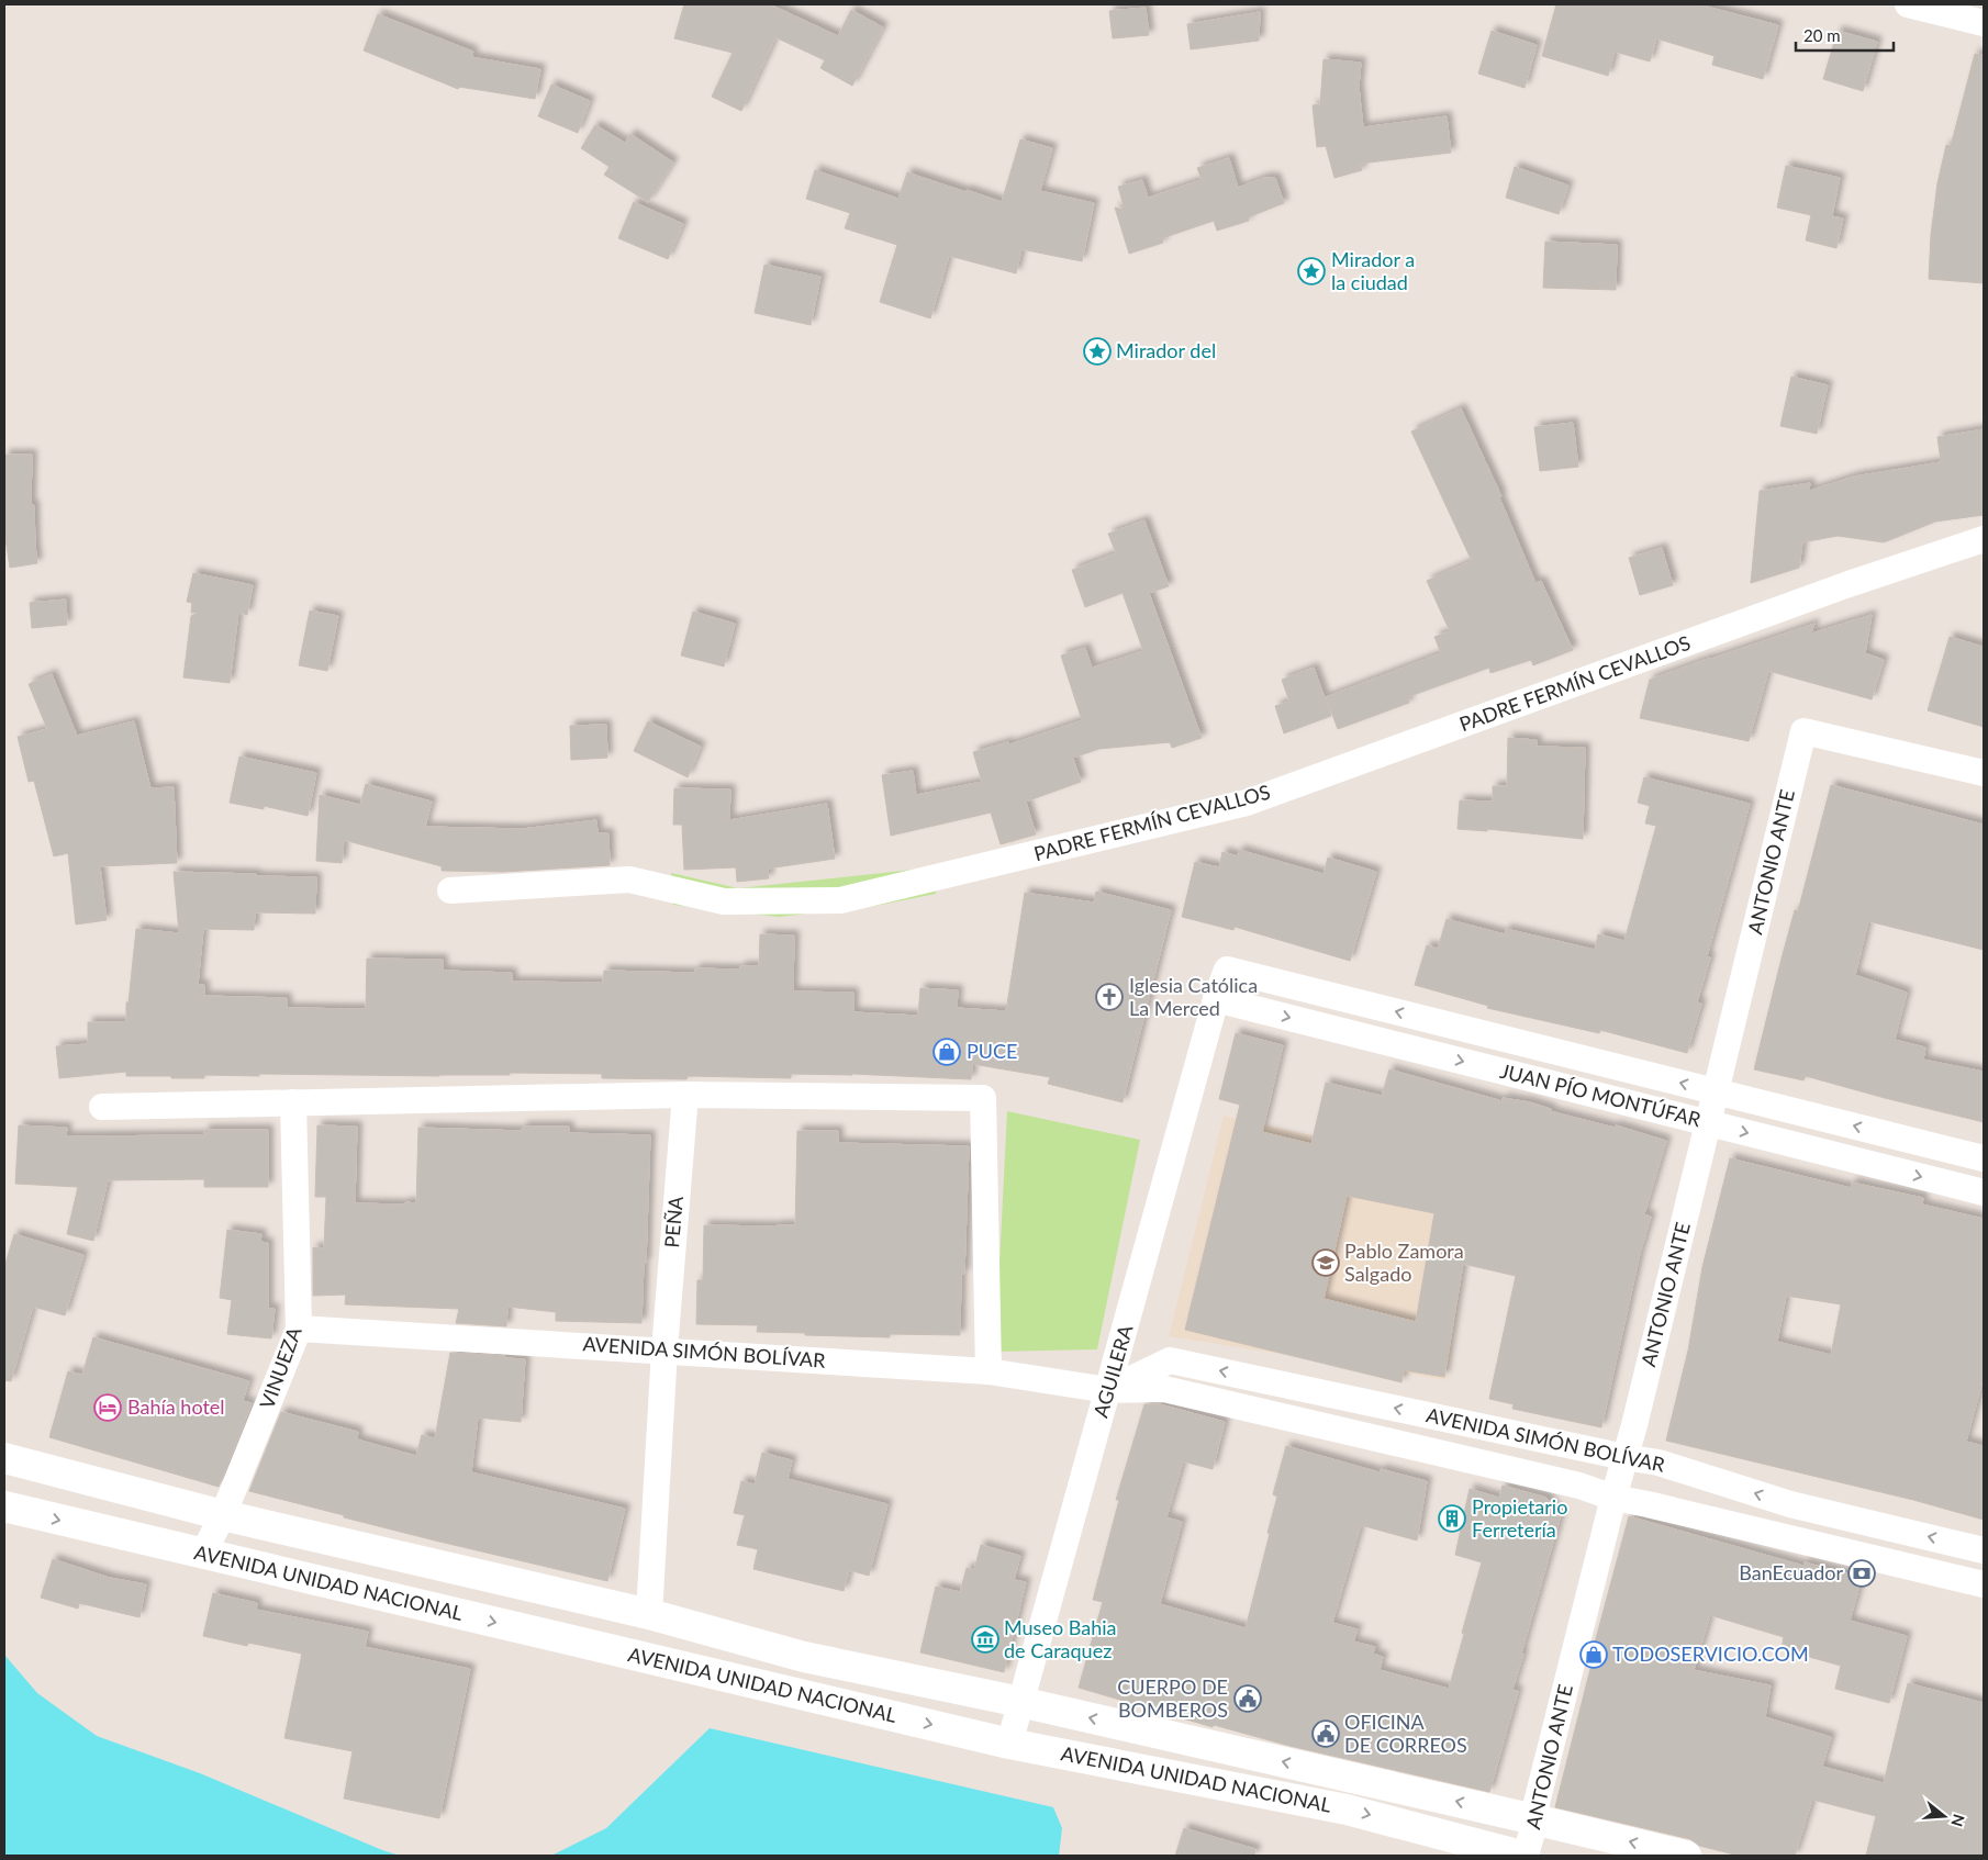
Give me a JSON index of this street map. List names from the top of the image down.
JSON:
{
  "streets": {
    "main road": ["AVENIDA UNIDAD NACIONAL"],
    "street": [
      "PADRE FERMÍN CEVALLOS",
      "ANTONIO ANTE",
      "JUAN PÍO MONTÚFAR",
      "PEÑA",
      "AVENIDA SIMÓN BOLÍVAR",
      "VINUEZA",
      "AGUILERA"
    ]
  },
  "crossings": [
    ["ANTONIO ANTE", "JUAN PÍO MONTÚFAR"],
    ["ANTONIO ANTE", "AVENIDA SIMÓN BOLÍVAR"],
    ["JUAN PÍO MONTÚFAR", "AGUILERA"],
    ["PEÑA", "AVENIDA SIMÓN BOLÍVAR"],
    ["AVENIDA SIMÓN BOLÍVAR", "VINUEZA"],
    ["AVENIDA SIMÓN BOLÍVAR", "AGUILERA"],
    ["VINUEZA", "AVENIDA UNIDAD NACIONAL"],
    ["AGUILERA", "AVENIDA UNIDAD NACIONAL"]
  ],
  "places": {
    "place": ["Mirador a la ciudad", "Mirador del"],
    "church": ["Iglesia Católica La Merced"],
    "shop": ["PUCE", "TODOSERVICIO.COM"],
    "school or university": ["Pablo Zamora Salgado"],
    "hotel": ["Bahía hotel"],
    "building": ["Propietario Ferretería"],
    "bank": ["BanEcuador"],
    "museum": ["Museo Bahia de Caraquez"],
    "public building": ["CUERPO DE BOMBEROS", "OFICINA DE CORREOS"]
  },
  "scale_bar": "20 m",
  "north": "right"
}
